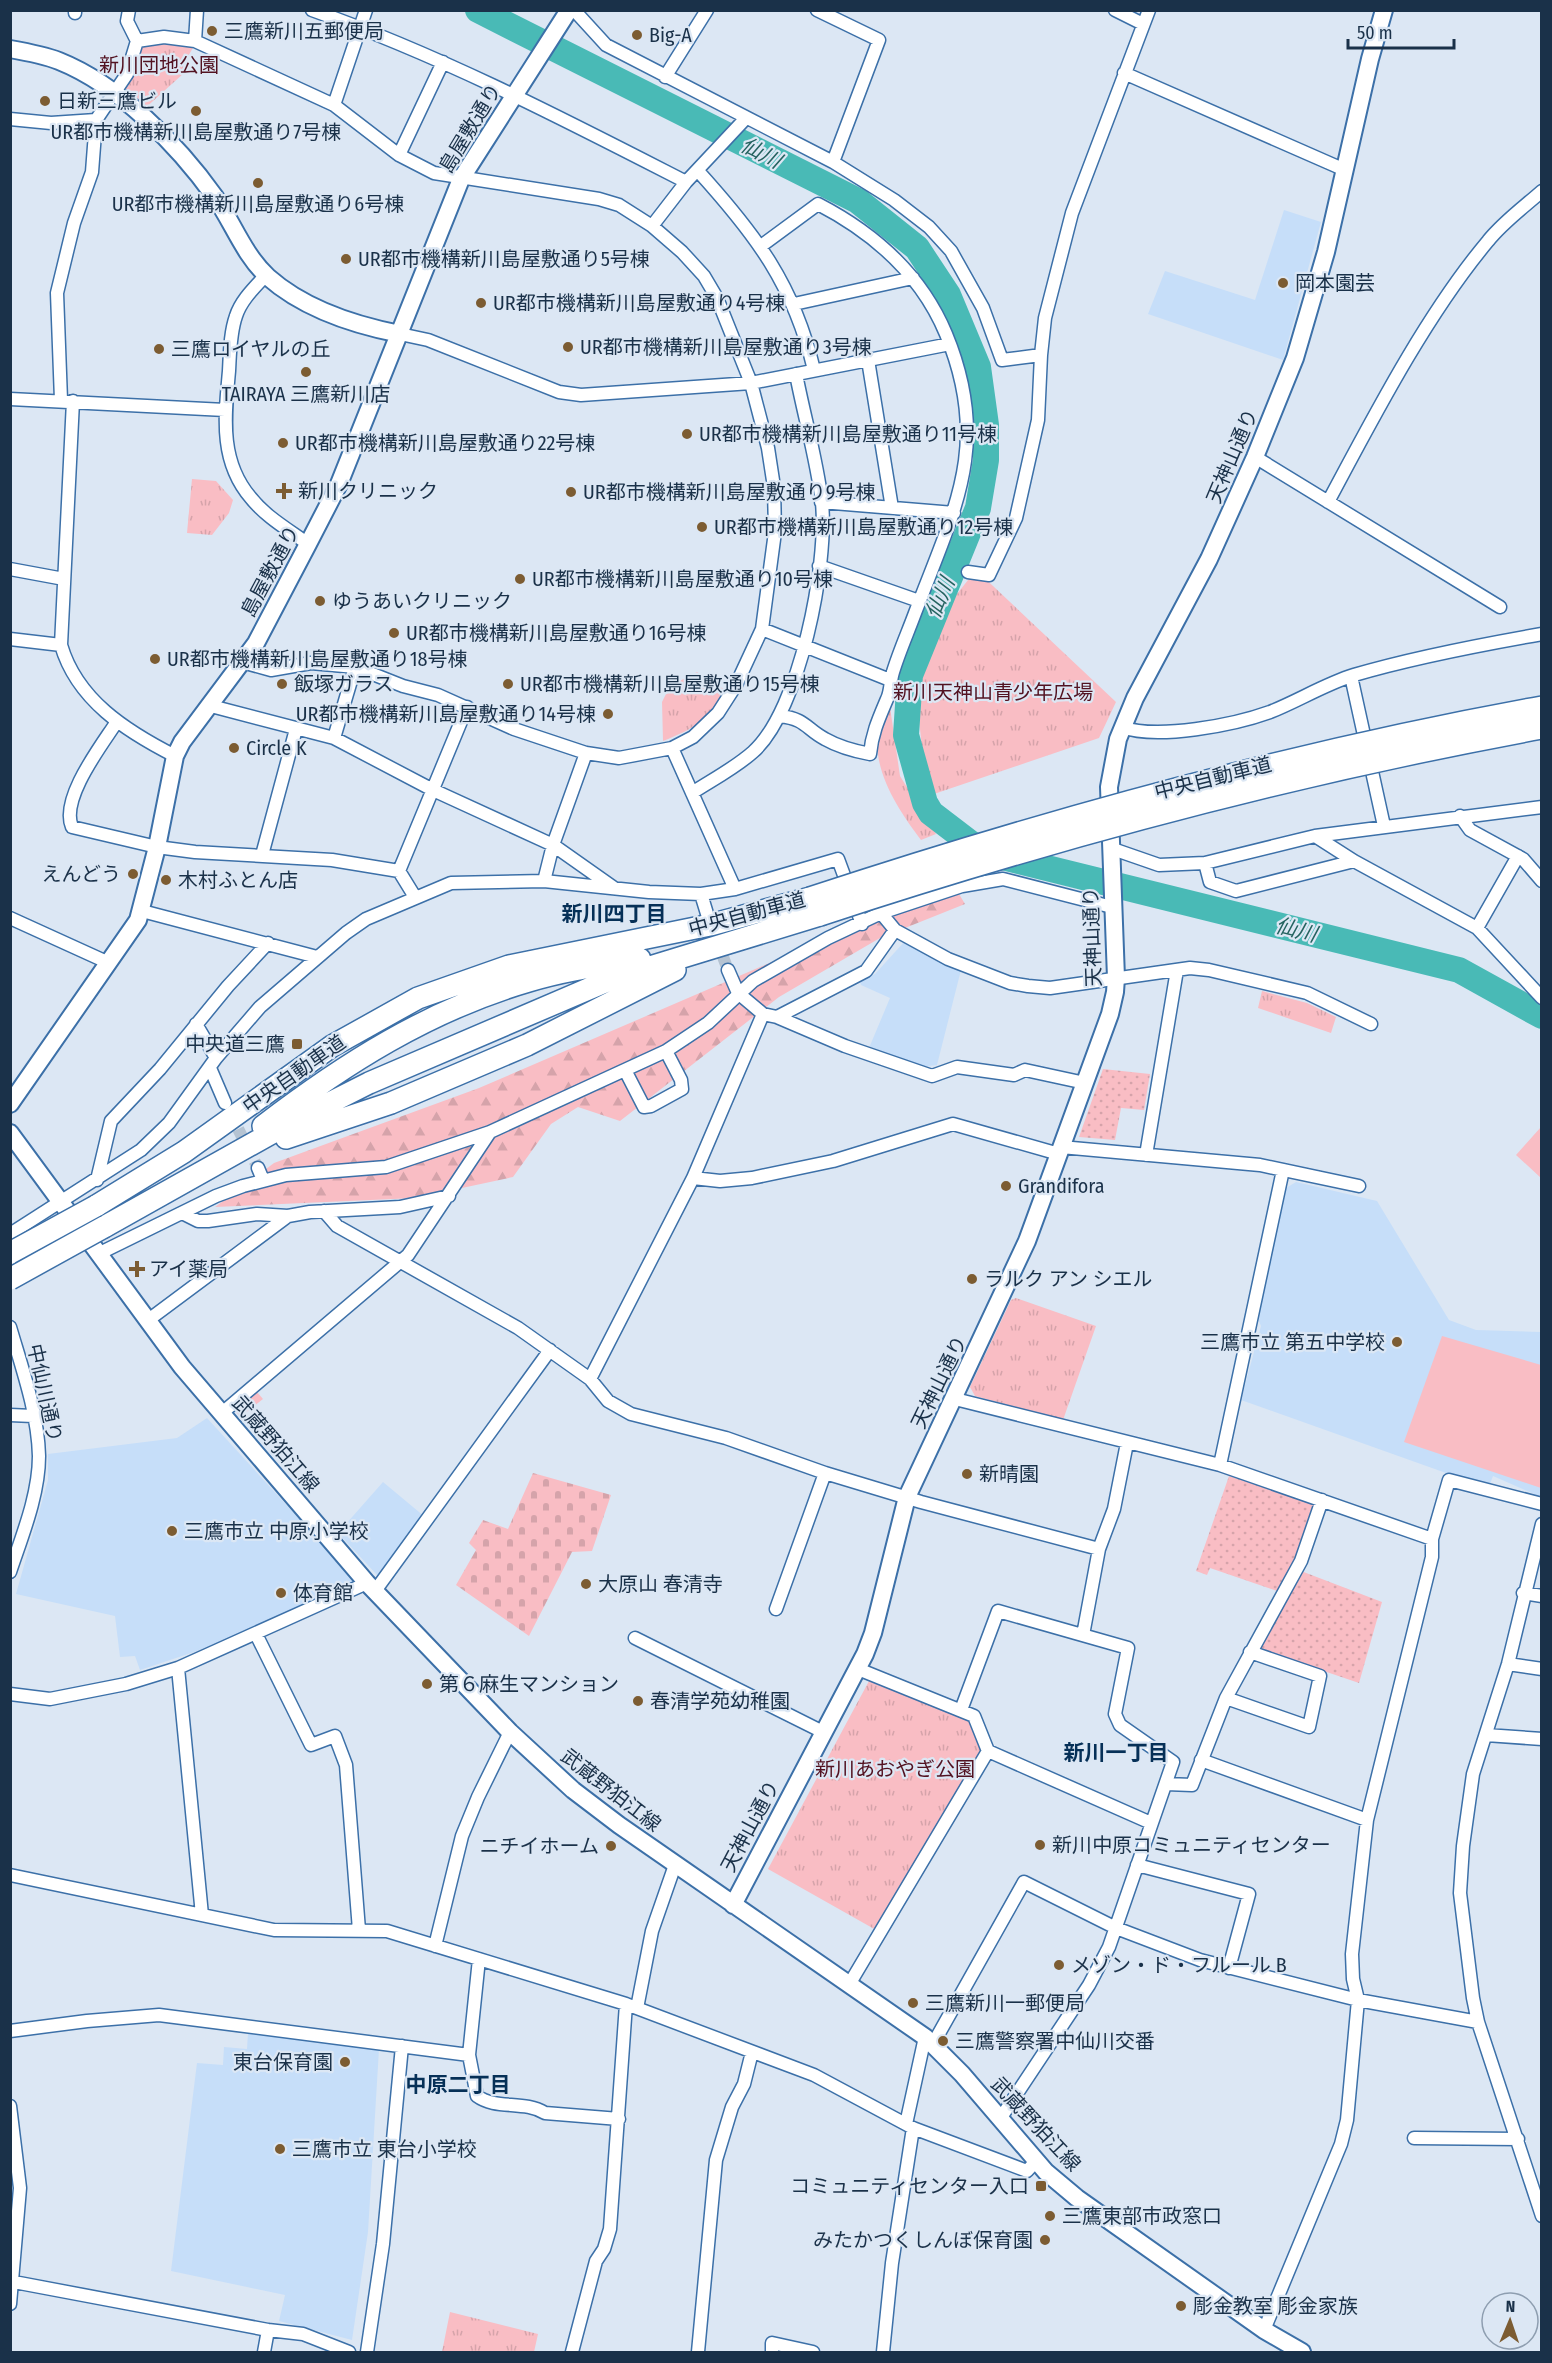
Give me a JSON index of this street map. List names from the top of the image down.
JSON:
{
  "streets": {
    "highway": ["中央自動車道"],
    "street": [
      "島屋敷通り",
      "天神山通り",
      "中仙川通り",
      "武蔵野狛江線"
    ]
  },
  "crossings": [
    ["天神山通り", "武蔵野狛江線"]
  ],
  "districts": ["新川四丁目", "新川一丁目", "中原二丁目"],
  "water": ["仙川"],
  "parks": ["新川団地公園", "新川天神山青少年広場", "新川あおやぎ公園"],
  "places": {
    "other": [
      "三鷹新川五郵便局",
      "Big-A",
      "日新三鷹ビル",
      "UR都市機構新川島屋敷通り7号棟",
      "UR都市機構新川島屋敷通り6号棟",
      "UR都市機構新川島屋敷通り5号棟",
      "岡本園芸",
      "UR都市機構新川島屋敷通り4号棟",
      "UR都市機構新川島屋敷通り3号棟",
      "三鷹ロイヤルの丘",
      "TAIRAYA 三鷹新川店",
      "UR都市機構新川島屋敷通り11号棟",
      "UR都市機構新川島屋敷通り22号棟",
      "UR都市機構新川島屋敷通り9号棟",
      "UR都市機構新川島屋敷通り12号棟",
      "UR都市機構新川島屋敷通り10号棟",
      "ゆうあいクリニック",
      "UR都市機構新川島屋敷通り16号棟",
      "UR都市機構新川島屋敷通り18号棟",
      "飯塚ガラス",
      "UR都市機構新川島屋敷通り15号棟",
      "UR都市機構新川島屋敷通り14号棟",
      "Circle K",
      "えんどう",
      "木村ふとん店",
      "Grandifora",
      "ラルク アン シエル",
      "三鷹市立 第五中学校",
      "新晴園",
      "三鷹市立 中原小学校",
      "大原山 春清寺",
      "体育館",
      "第６麻生マンション",
      "春清学苑幼稚園",
      "新川中原コミュニティセンター",
      "ニチイホーム",
      "メゾン・ド・フルール B",
      "三鷹新川一郵便局",
      "三鷹警察署中仙川交番",
      "東台保育園",
      "三鷹市立 東台小学校",
      "三鷹東部市政窓口",
      "みたかつくしんぼ保育園",
      "彫金教室 彫金家族"
    ],
    "health": ["新川クリニック", "アイ薬局"],
    "transit": ["中央道三鷹", "コミュニティセンター入口"]
  },
  "scale_bar": "50 m",
  "north": "top"
}
